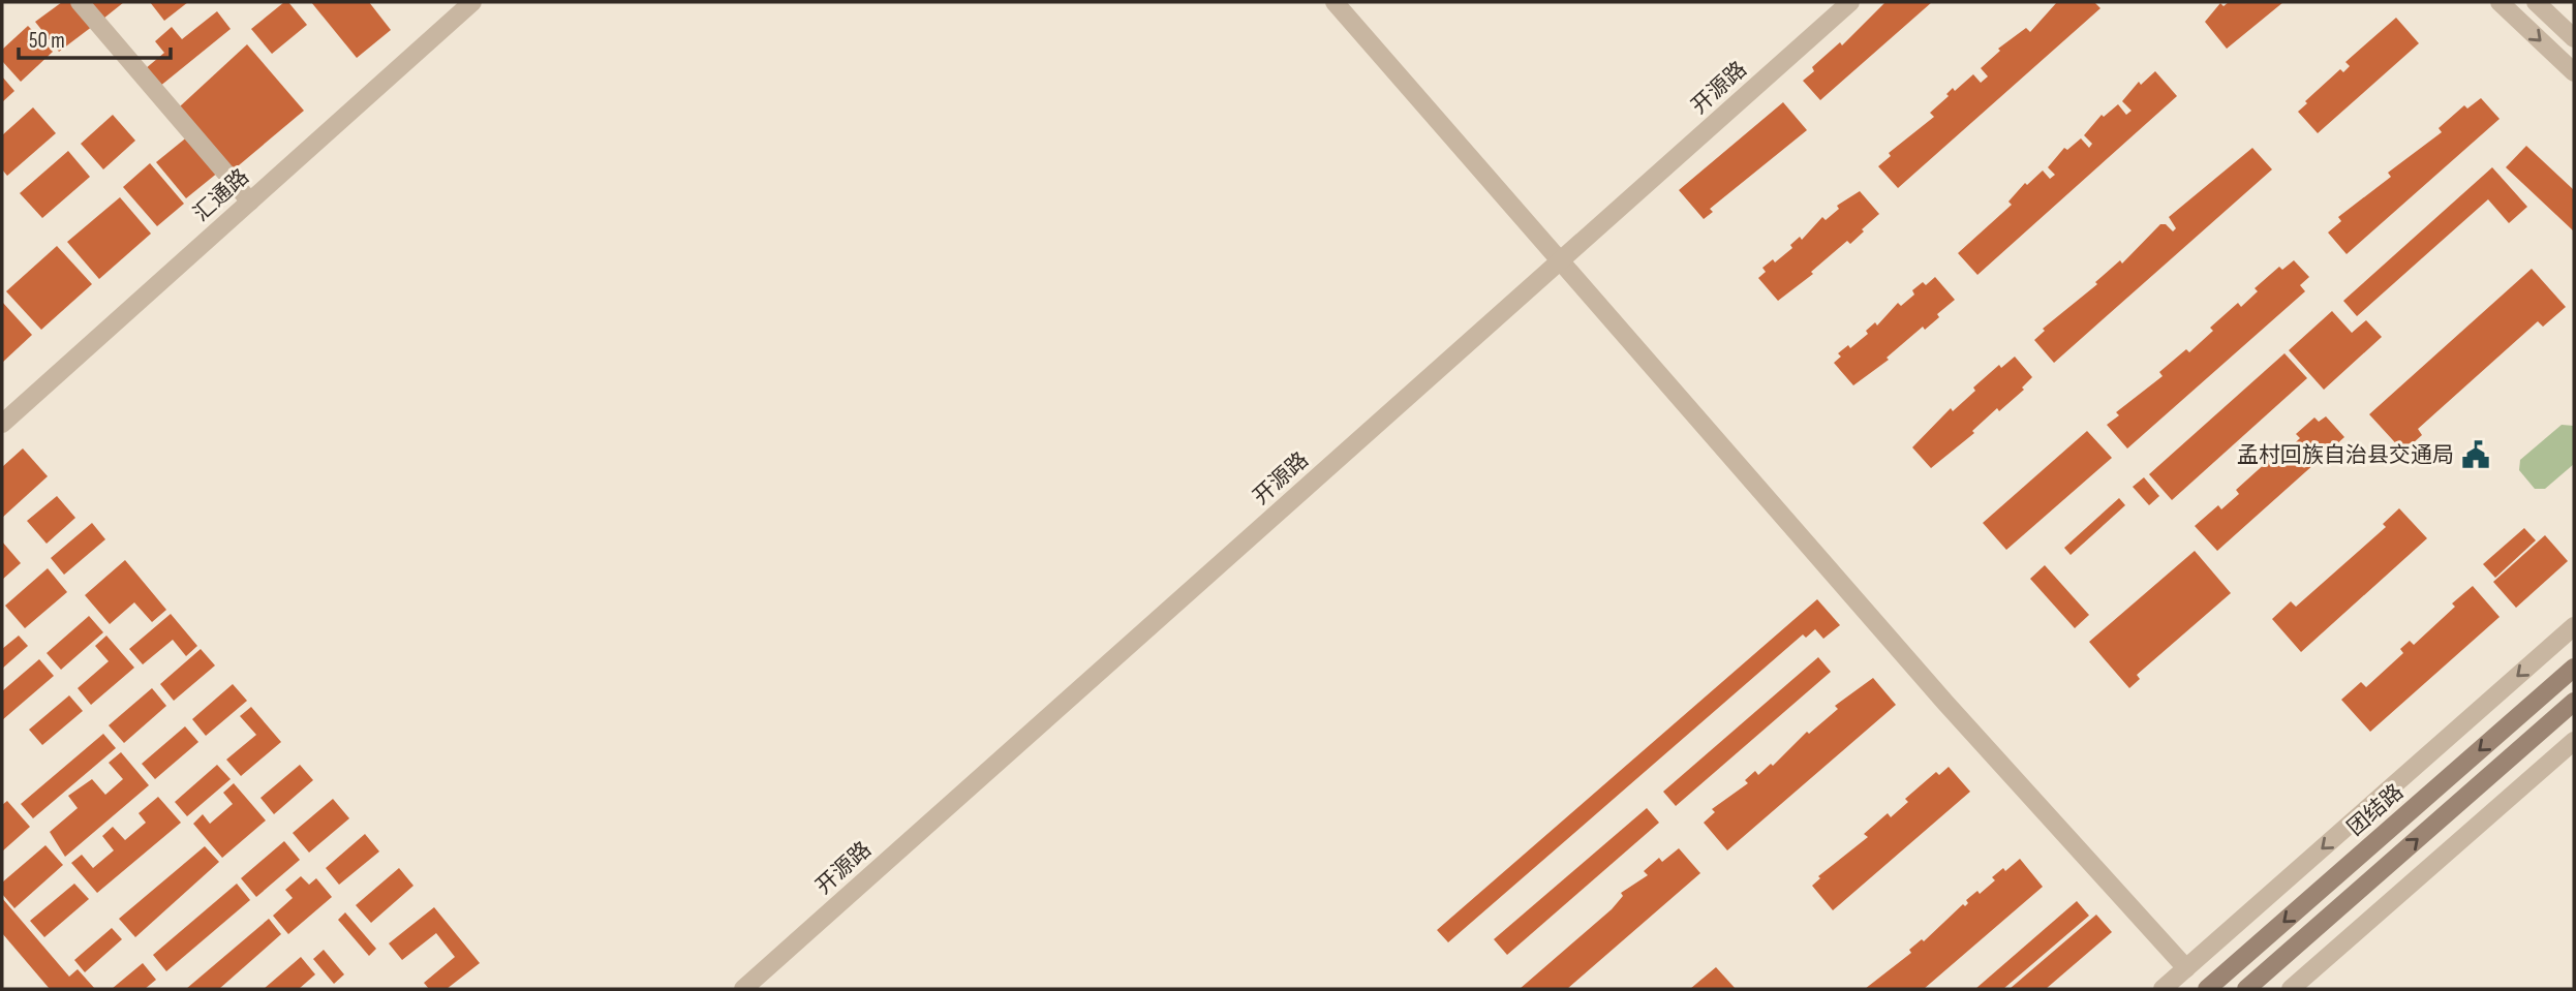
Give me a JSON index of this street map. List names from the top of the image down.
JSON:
{
  "streets": {
    "main road": ["团结路"],
    "street": ["开源路", "汇通路"]
  },
  "places": {
    "public building": ["孟村回族自治县交通局"]
  },
  "scale_bar": "50 m"
}
